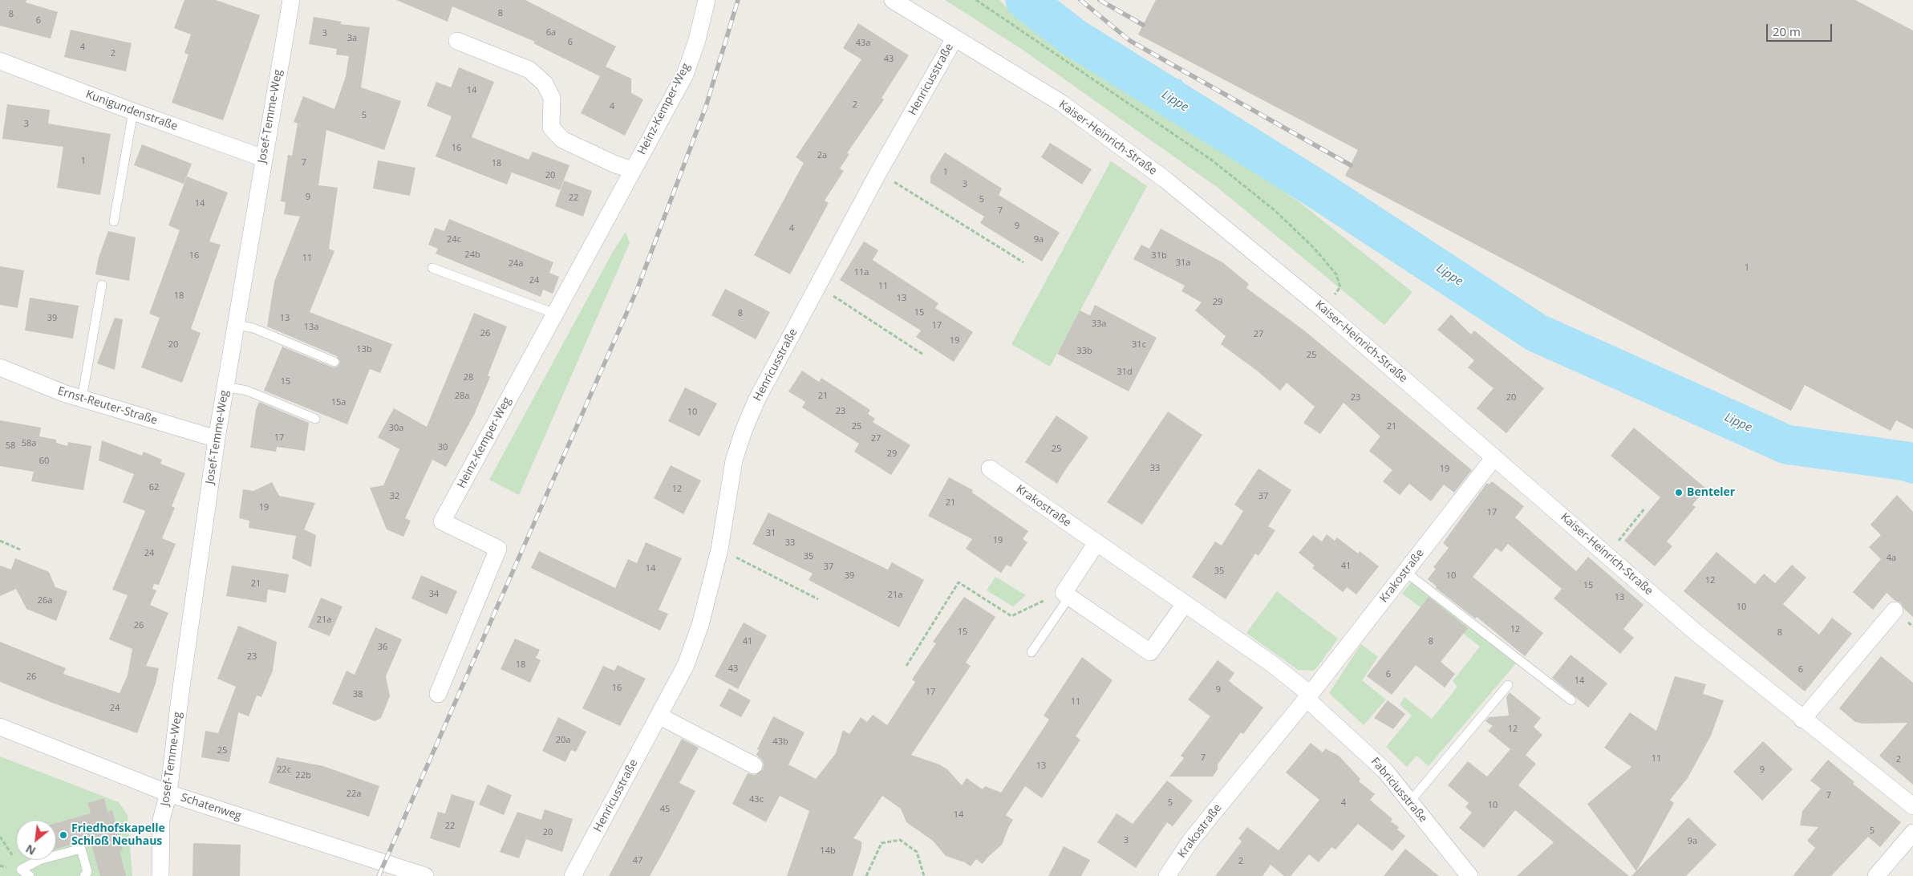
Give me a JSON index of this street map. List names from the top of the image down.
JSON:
{
  "streets": {
    "street": [
      "Henricusstraße",
      "Heinz-Kemper-Weg",
      "Kunigundenstraße",
      "Josef-Temme-Weg",
      "Kaiser-Heinrich-Straße",
      "Ernst-Reuter-Straße",
      "Krakostraße",
      "Fabriciusstraße",
      "Schatenweg"
    ]
  },
  "crossings": [
    ["Henricusstraße", "Kaiser-Heinrich-Straße"],
    ["Kunigundenstraße", "Josef-Temme-Weg"],
    ["Josef-Temme-Weg", "Ernst-Reuter-Straße"],
    ["Josef-Temme-Weg", "Schatenweg"],
    ["Kaiser-Heinrich-Straße", "Krakostraße"],
    ["Krakostraße", "Fabriciusstraße"]
  ],
  "water": ["Lippe"],
  "places": ["Benteler", "Friedhofskapelle Schloß Neuhaus"],
  "house_numbers": [
    "8",
    "8",
    "6",
    "6a",
    "3",
    "3a",
    "6",
    "43a",
    "4",
    "2",
    "43",
    "14",
    "2",
    "4",
    "5",
    "3",
    "16",
    "2a",
    "1",
    "7",
    "18",
    "1",
    "20",
    "3",
    "9",
    "22",
    "5",
    "14",
    "7",
    "9",
    "4",
    "24c",
    "9a",
    "24b",
    "16",
    "31b",
    "11",
    "31a",
    "24a",
    "1",
    "11a",
    "24",
    "11",
    "18",
    "13",
    "29",
    "15",
    "8",
    "39",
    "13",
    "33a",
    "17",
    "13a",
    "26",
    "27",
    "19",
    "20",
    "31c",
    "13b",
    "33b",
    "25",
    "31d",
    "28",
    "15",
    "28a",
    "21",
    "23",
    "20",
    "15a",
    "23",
    "10",
    "25",
    "21",
    "30a",
    "17",
    "27",
    "58a",
    "58",
    "30",
    "25",
    "29",
    "60",
    "33",
    "19",
    "62",
    "12",
    "32",
    "37",
    "21",
    "19",
    "17",
    "31",
    "19",
    "33",
    "24",
    "35",
    "4a",
    "41",
    "37",
    "14",
    "35",
    "39",
    "10",
    "12",
    "21",
    "15",
    "34",
    "21a",
    "13",
    "26a",
    "10",
    "21a",
    "26",
    "12",
    "15",
    "8",
    "41",
    "8",
    "36",
    "23",
    "18",
    "43",
    "6",
    "6",
    "26",
    "14",
    "16",
    "9",
    "17",
    "38",
    "11",
    "24",
    "12",
    "20a",
    "43b",
    "25",
    "7",
    "11",
    "2",
    "13",
    "22c",
    "9",
    "22b",
    "22a",
    "7",
    "43c",
    "5",
    "4",
    "10",
    "45",
    "14",
    "22",
    "5",
    "20",
    "3",
    "9a",
    "14b",
    "47",
    "2"
  ],
  "scale_bar": "20 m",
  "north": "bottom left"
}
